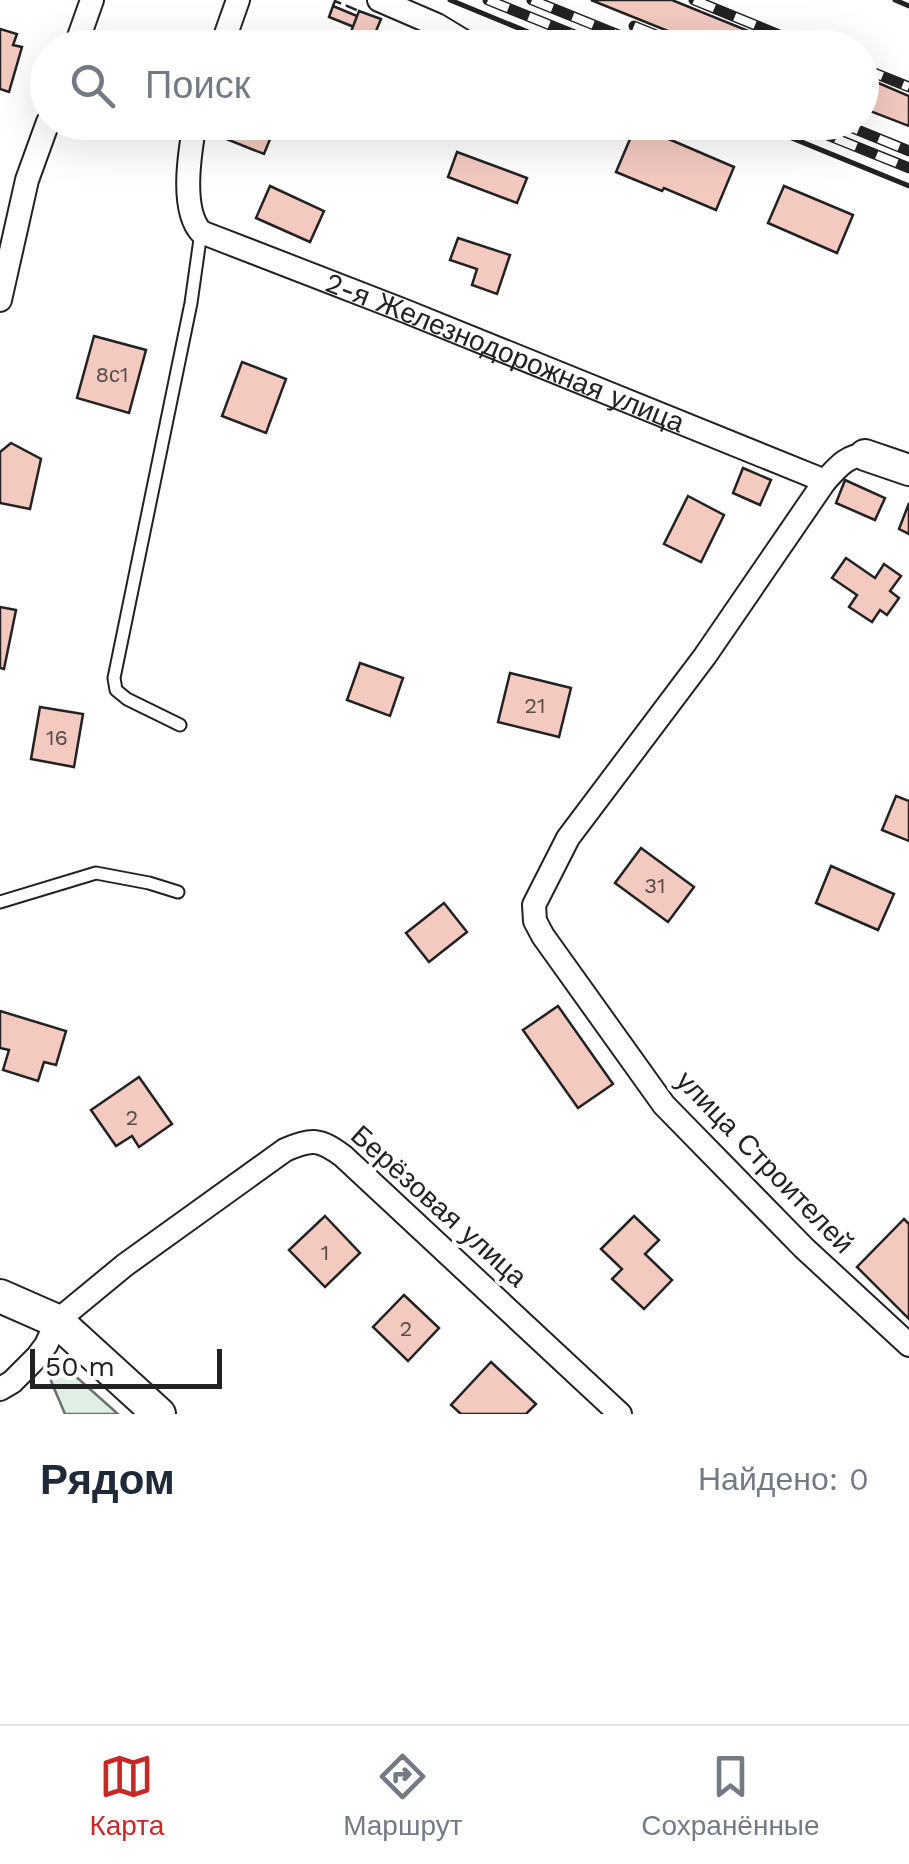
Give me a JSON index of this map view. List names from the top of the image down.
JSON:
{
  "streets": {
    "street": ["2-я Железнодорожная улица", "улица Строителей", "Берёзовая улица"]
  },
  "crossings": [
    ["2-я Железнодорожная улица", "улица Строителей"]
  ],
  "house_numbers": [
    "8с1",
    "21",
    "16",
    "31",
    "2",
    "1",
    "2"
  ],
  "scale_bar": "50 m",
  "page": {
    "search": "Поиск",
    "scale": "50 m",
    "heading": ["Рядом", "Найдено: 0"],
    "nav": ["Карта", "Маршрут", "Сохранённые"]
  }
}
